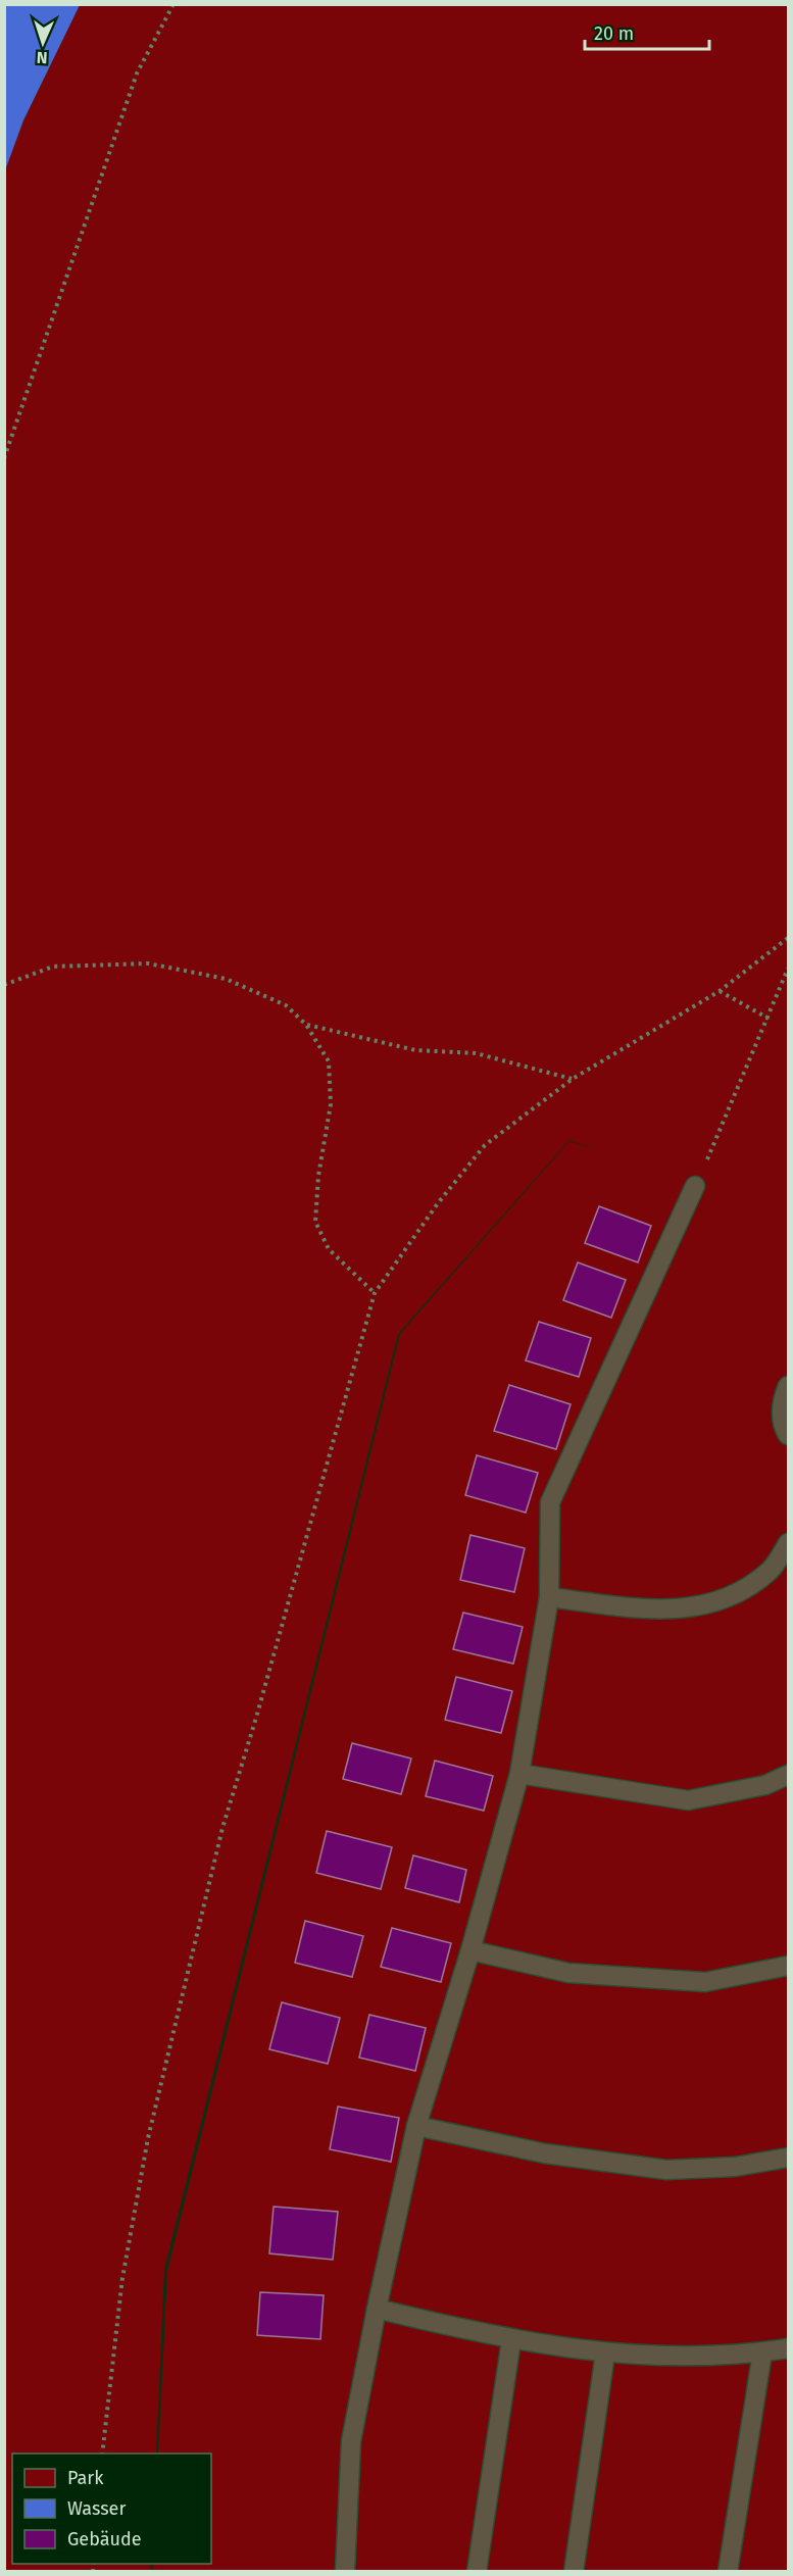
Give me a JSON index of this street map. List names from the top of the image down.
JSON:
{
  "legend": ["Park", "Wasser", "Gebäude"],
  "scale_bar": "20 m",
  "north": "bottom"
}
